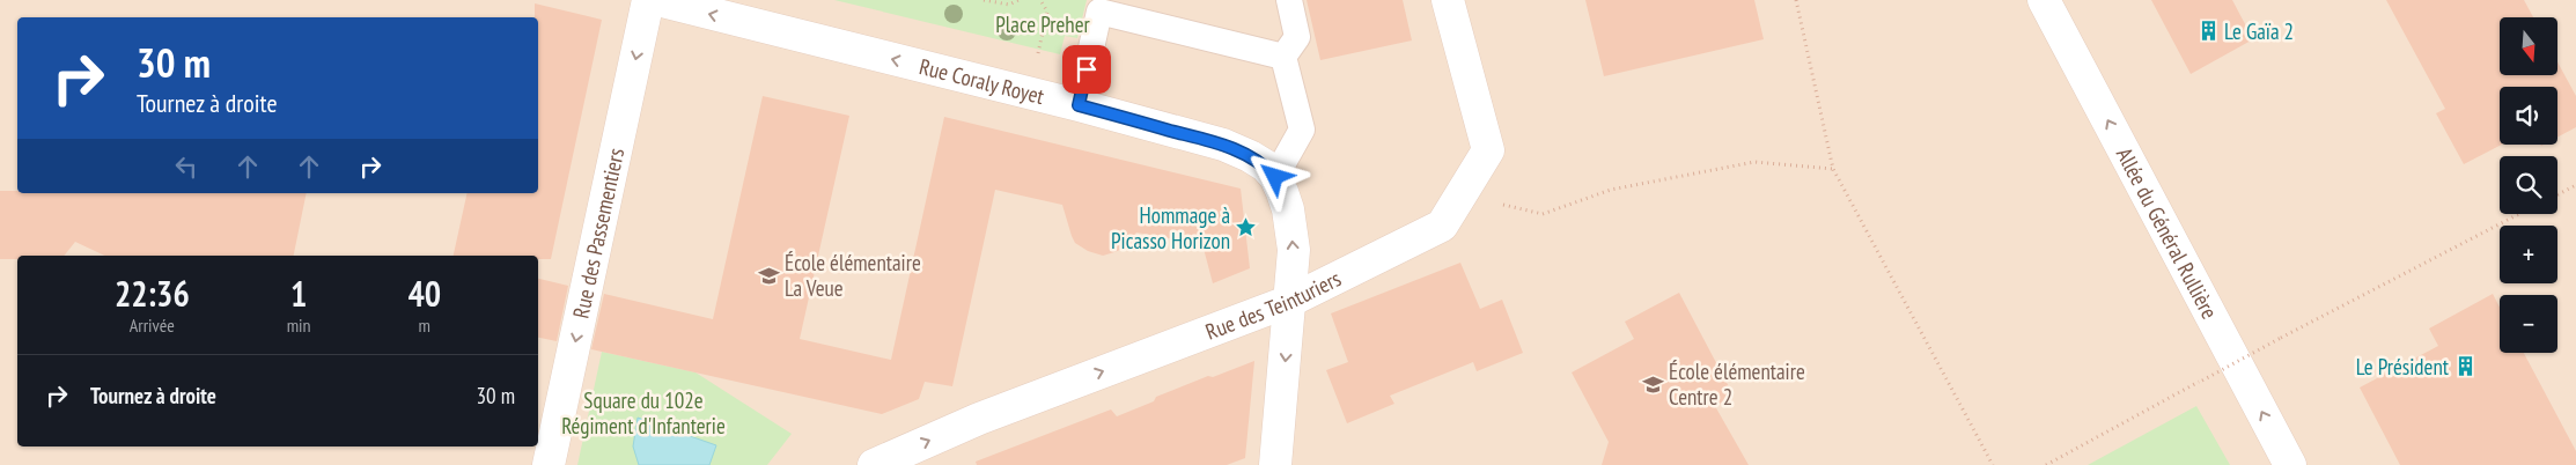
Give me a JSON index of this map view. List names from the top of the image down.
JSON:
{
  "streets": {
    "street": [
      "Rue Coraly Royet",
      "Rue des Passementiers",
      "Allée du Général Rullière",
      "Rue des Teinturiers"
    ]
  },
  "crossings": [
    ["Rue Coraly Royet", "Rue des Teinturiers"]
  ],
  "one_way": ["Rue des Passementiers", "Allée du Général Rullière", "Rue des Teinturiers"],
  "parks": ["Place Preher", "Square du 102e Régiment d'Infanterie"],
  "places": {
    "building": ["Le Gaïa 2", "Le Président"],
    "place": ["Hommage à Picasso Horizon"],
    "school or university": ["École élémentaire La Veue", "École élémentaire Centre 2"]
  },
  "north": "bottom",
  "page": {
    "map_buttons": ["+", "−"],
    "turn": ["30 m", "Tournez à droite"],
    "eta": [
      "22:36",
      "Arrivée",
      "1",
      "min",
      "40",
      "m"
    ],
    "list": [
      {
        "name": "Tournez à droite",
        "value": "30 m"
      }
    ]
  }
}
